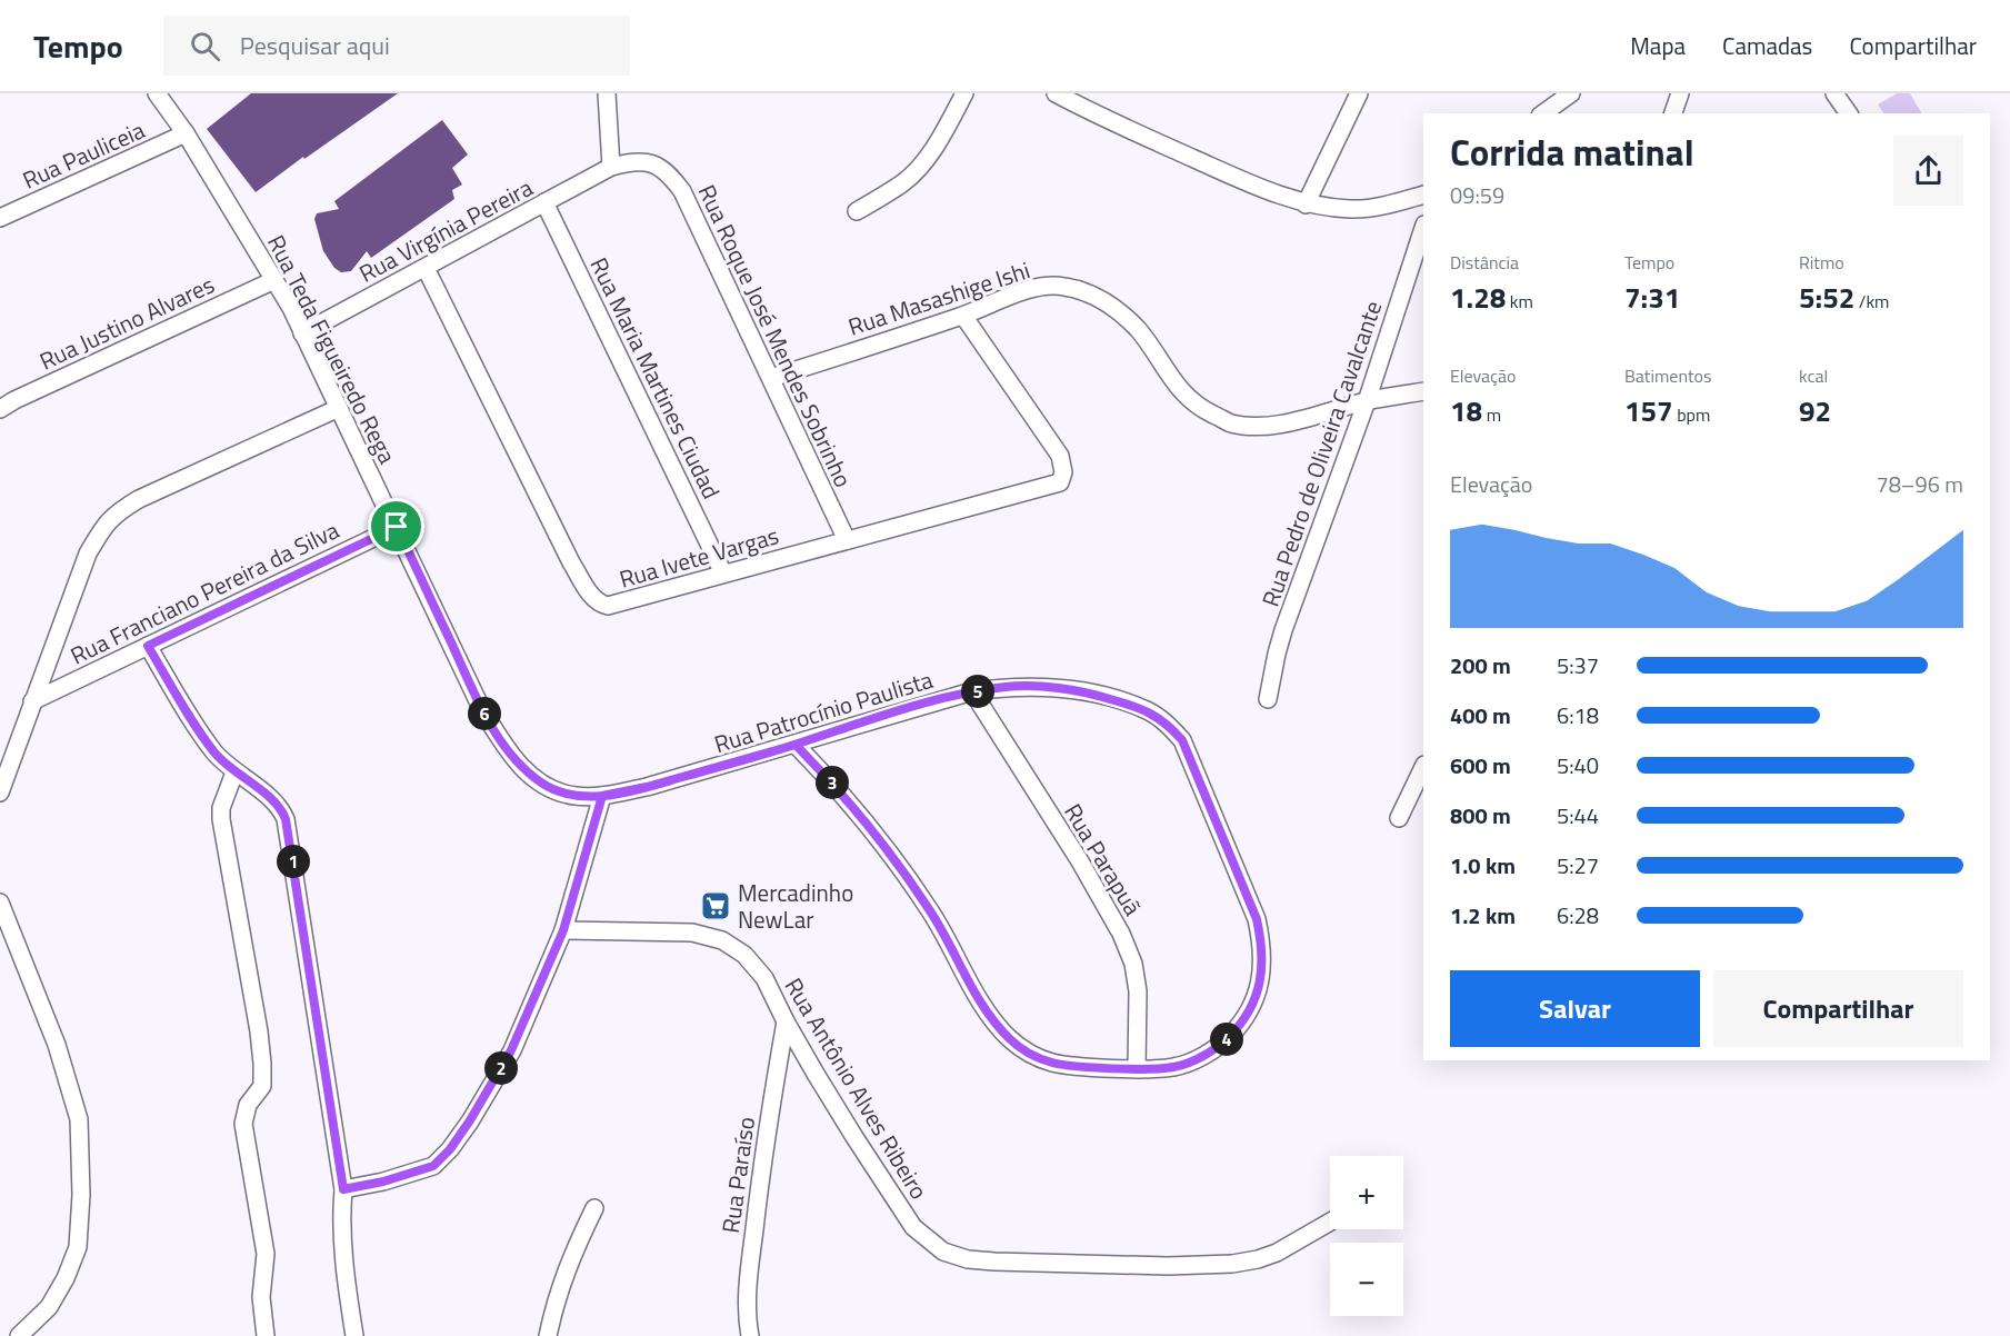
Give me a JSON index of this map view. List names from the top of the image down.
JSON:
{
  "streets": {
    "street": [
      "Rua Pauliceia",
      "Rua Virgínia Pereira",
      "Rua Masashige Ishi",
      "Rua Justino Alvares",
      "Rua Roque José Mendes Sobrinho",
      "Rua Teda Figueiredo Rega",
      "Rua Maria Martines Ciudad",
      "Rua Pedro de Oliveira Cavalcante",
      "Rua Ivete Vargas",
      "Rua Franciano Pereira da Silva",
      "Rua Patrocínio Paulista",
      "Rua Parapuã",
      "Rua Antônio Alves Ribeiro",
      "Rua Paraíso"
    ]
  },
  "crossings": [
    ["Rua Pauliceia", "Rua Teda Figueiredo Rega"],
    ["Rua Virgínia Pereira", "Rua Roque José Mendes Sobrinho"],
    ["Rua Virgínia Pereira", "Rua Teda Figueiredo Rega"],
    ["Rua Virgínia Pereira", "Rua Maria Martines Ciudad"],
    ["Rua Virgínia Pereira", "Rua Ivete Vargas"],
    ["Rua Masashige Ishi", "Rua Roque José Mendes Sobrinho"],
    ["Rua Masashige Ishi", "Rua Pedro de Oliveira Cavalcante"],
    ["Rua Masashige Ishi", "Rua Ivete Vargas"],
    ["Rua Justino Alvares", "Rua Teda Figueiredo Rega"],
    ["Rua Roque José Mendes Sobrinho", "Rua Ivete Vargas"],
    ["Rua Teda Figueiredo Rega", "Rua Franciano Pereira da Silva"],
    ["Rua Teda Figueiredo Rega", "Rua Patrocínio Paulista"],
    ["Rua Maria Martines Ciudad", "Rua Ivete Vargas"],
    ["Rua Patrocínio Paulista", "Rua Parapuã"],
    ["Rua Antônio Alves Ribeiro", "Rua Paraíso"]
  ],
  "places": {
    "supermarket": ["Mercadinho NewLar"]
  },
  "page": {
    "header": "Tempo",
    "search": "Pesquisar aqui",
    "nav": ["Mapa", "Camadas", "Compartilhar"],
    "heading": ["Corrida matinal", "09:59"],
    "stats": [
      ["Distância", "1.28 km"],
      ["Tempo", "7:31"],
      ["Ritmo", "5:52 /km"],
      ["Elevação", "18 m"],
      ["Batimentos", "157 bpm"],
      ["kcal", "92"]
    ],
    "chart": ["Elevação", "78–96 m"],
    "list": [
      {
        "name": "200 m",
        "note": "5:37"
      },
      {
        "name": "400 m",
        "note": "6:18"
      },
      {
        "name": "600 m",
        "note": "5:40"
      },
      {
        "name": "800 m",
        "note": "5:44"
      },
      {
        "name": "1.0 km",
        "note": "5:27"
      },
      {
        "name": "1.2 km",
        "note": "6:28"
      }
    ],
    "pins": [
      "5",
      "6",
      "3",
      "1",
      "4",
      "2"
    ],
    "buttons": ["Salvar", "Compartilhar"],
    "map_buttons": ["+", "−"]
  }
}
